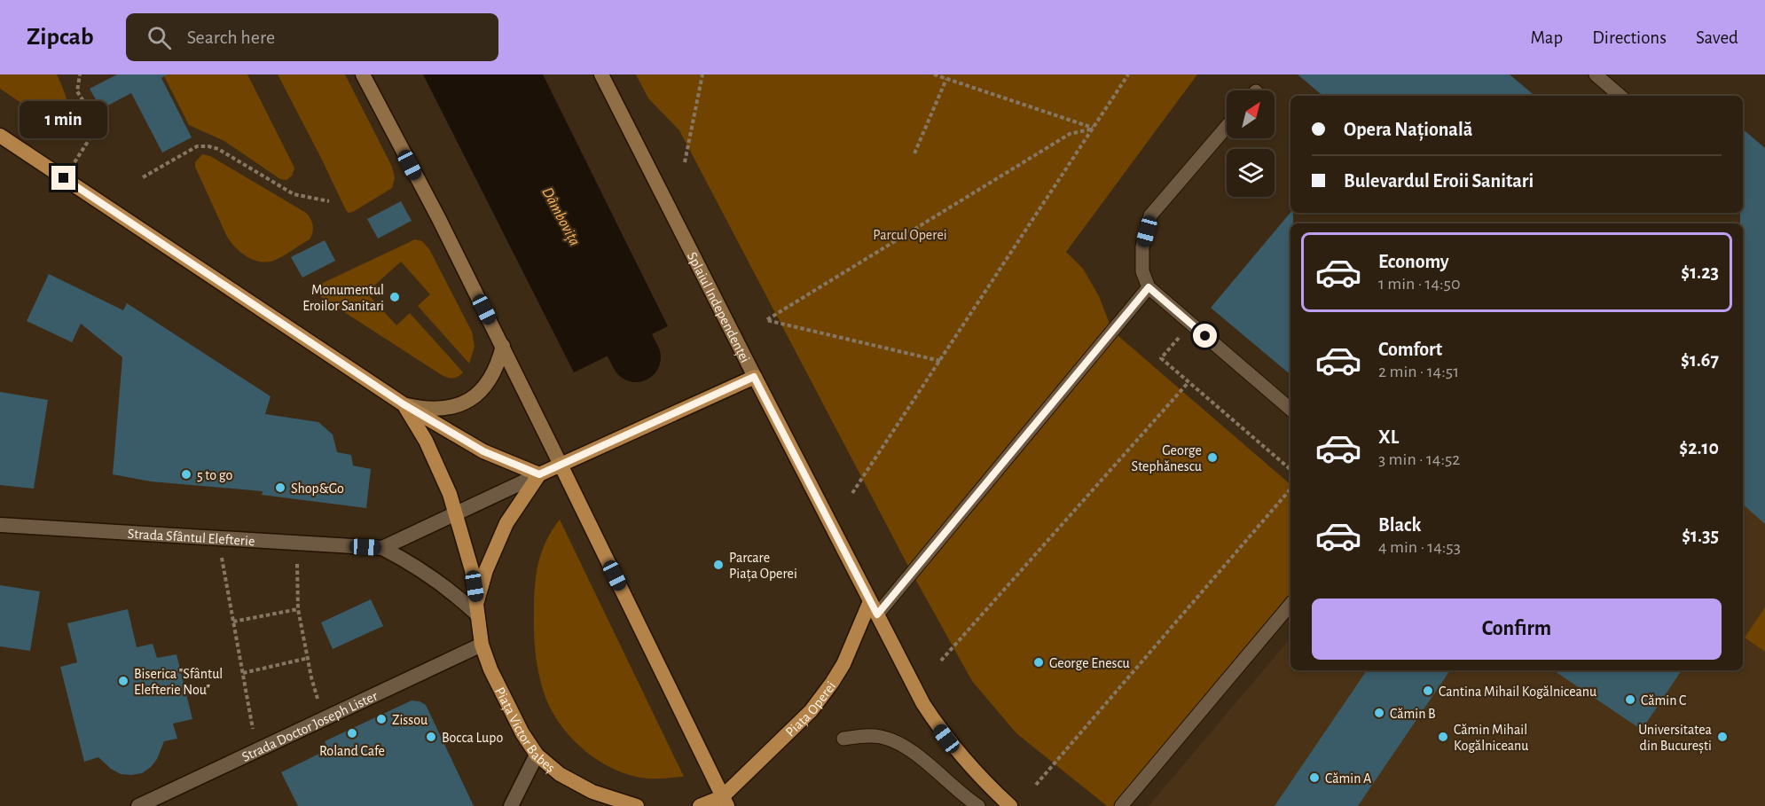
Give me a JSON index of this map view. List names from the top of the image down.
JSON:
{
  "streets": {
    "main road": ["Splaiul Independenței", "Piața Operei", "Piața Victor Babeș"],
    "street": ["Strada Sfântul Elefterie", "Strada Doctor Joseph Lister"]
  },
  "crossings": [
    ["Splaiul Independenței", "Piața Operei"],
    ["Strada Sfântul Elefterie", "Piața Victor Babeș"],
    ["Strada Doctor Joseph Lister", "Piața Victor Babeș"]
  ],
  "water": ["Dâmbovița"],
  "parks": ["Parcul Operei"],
  "places": [
    "Monumentul Eroilor Sanitari",
    "George Stephănescu",
    "5 to go",
    "Shop&Go",
    "Parcare Piața Operei",
    "George Enescu",
    "Biserica \"Sfântul Elefterie Nou\"",
    "Cantina Mihail Kogălniceanu",
    "Cămin C",
    "Cămin B",
    "Zissou",
    "Roland Cafe",
    "Bocca Lupo",
    "Cămin Mihail Kogălniceanu",
    "Universitatea din București",
    "Cămin A"
  ],
  "north": "top right",
  "page": {
    "header": "Zipcab",
    "search": "Search here",
    "nav": ["Map", "Directions", "Saved"],
    "banner": ["Opera Națională", "Bulevardul Eroii Sanitari"],
    "bubble": "1 min",
    "list": [
      {
        "name": "Economy",
        "note": "1 min · 14:50",
        "value": "$1.23"
      },
      {
        "name": "Comfort",
        "note": "2 min · 14:51",
        "value": "$1.67"
      },
      {
        "name": "XL",
        "note": "3 min · 14:52",
        "value": "$2.10"
      },
      {
        "name": "Black",
        "note": "4 min · 14:53",
        "value": "$1.35"
      }
    ],
    "buttons": "Confirm"
  }
}
